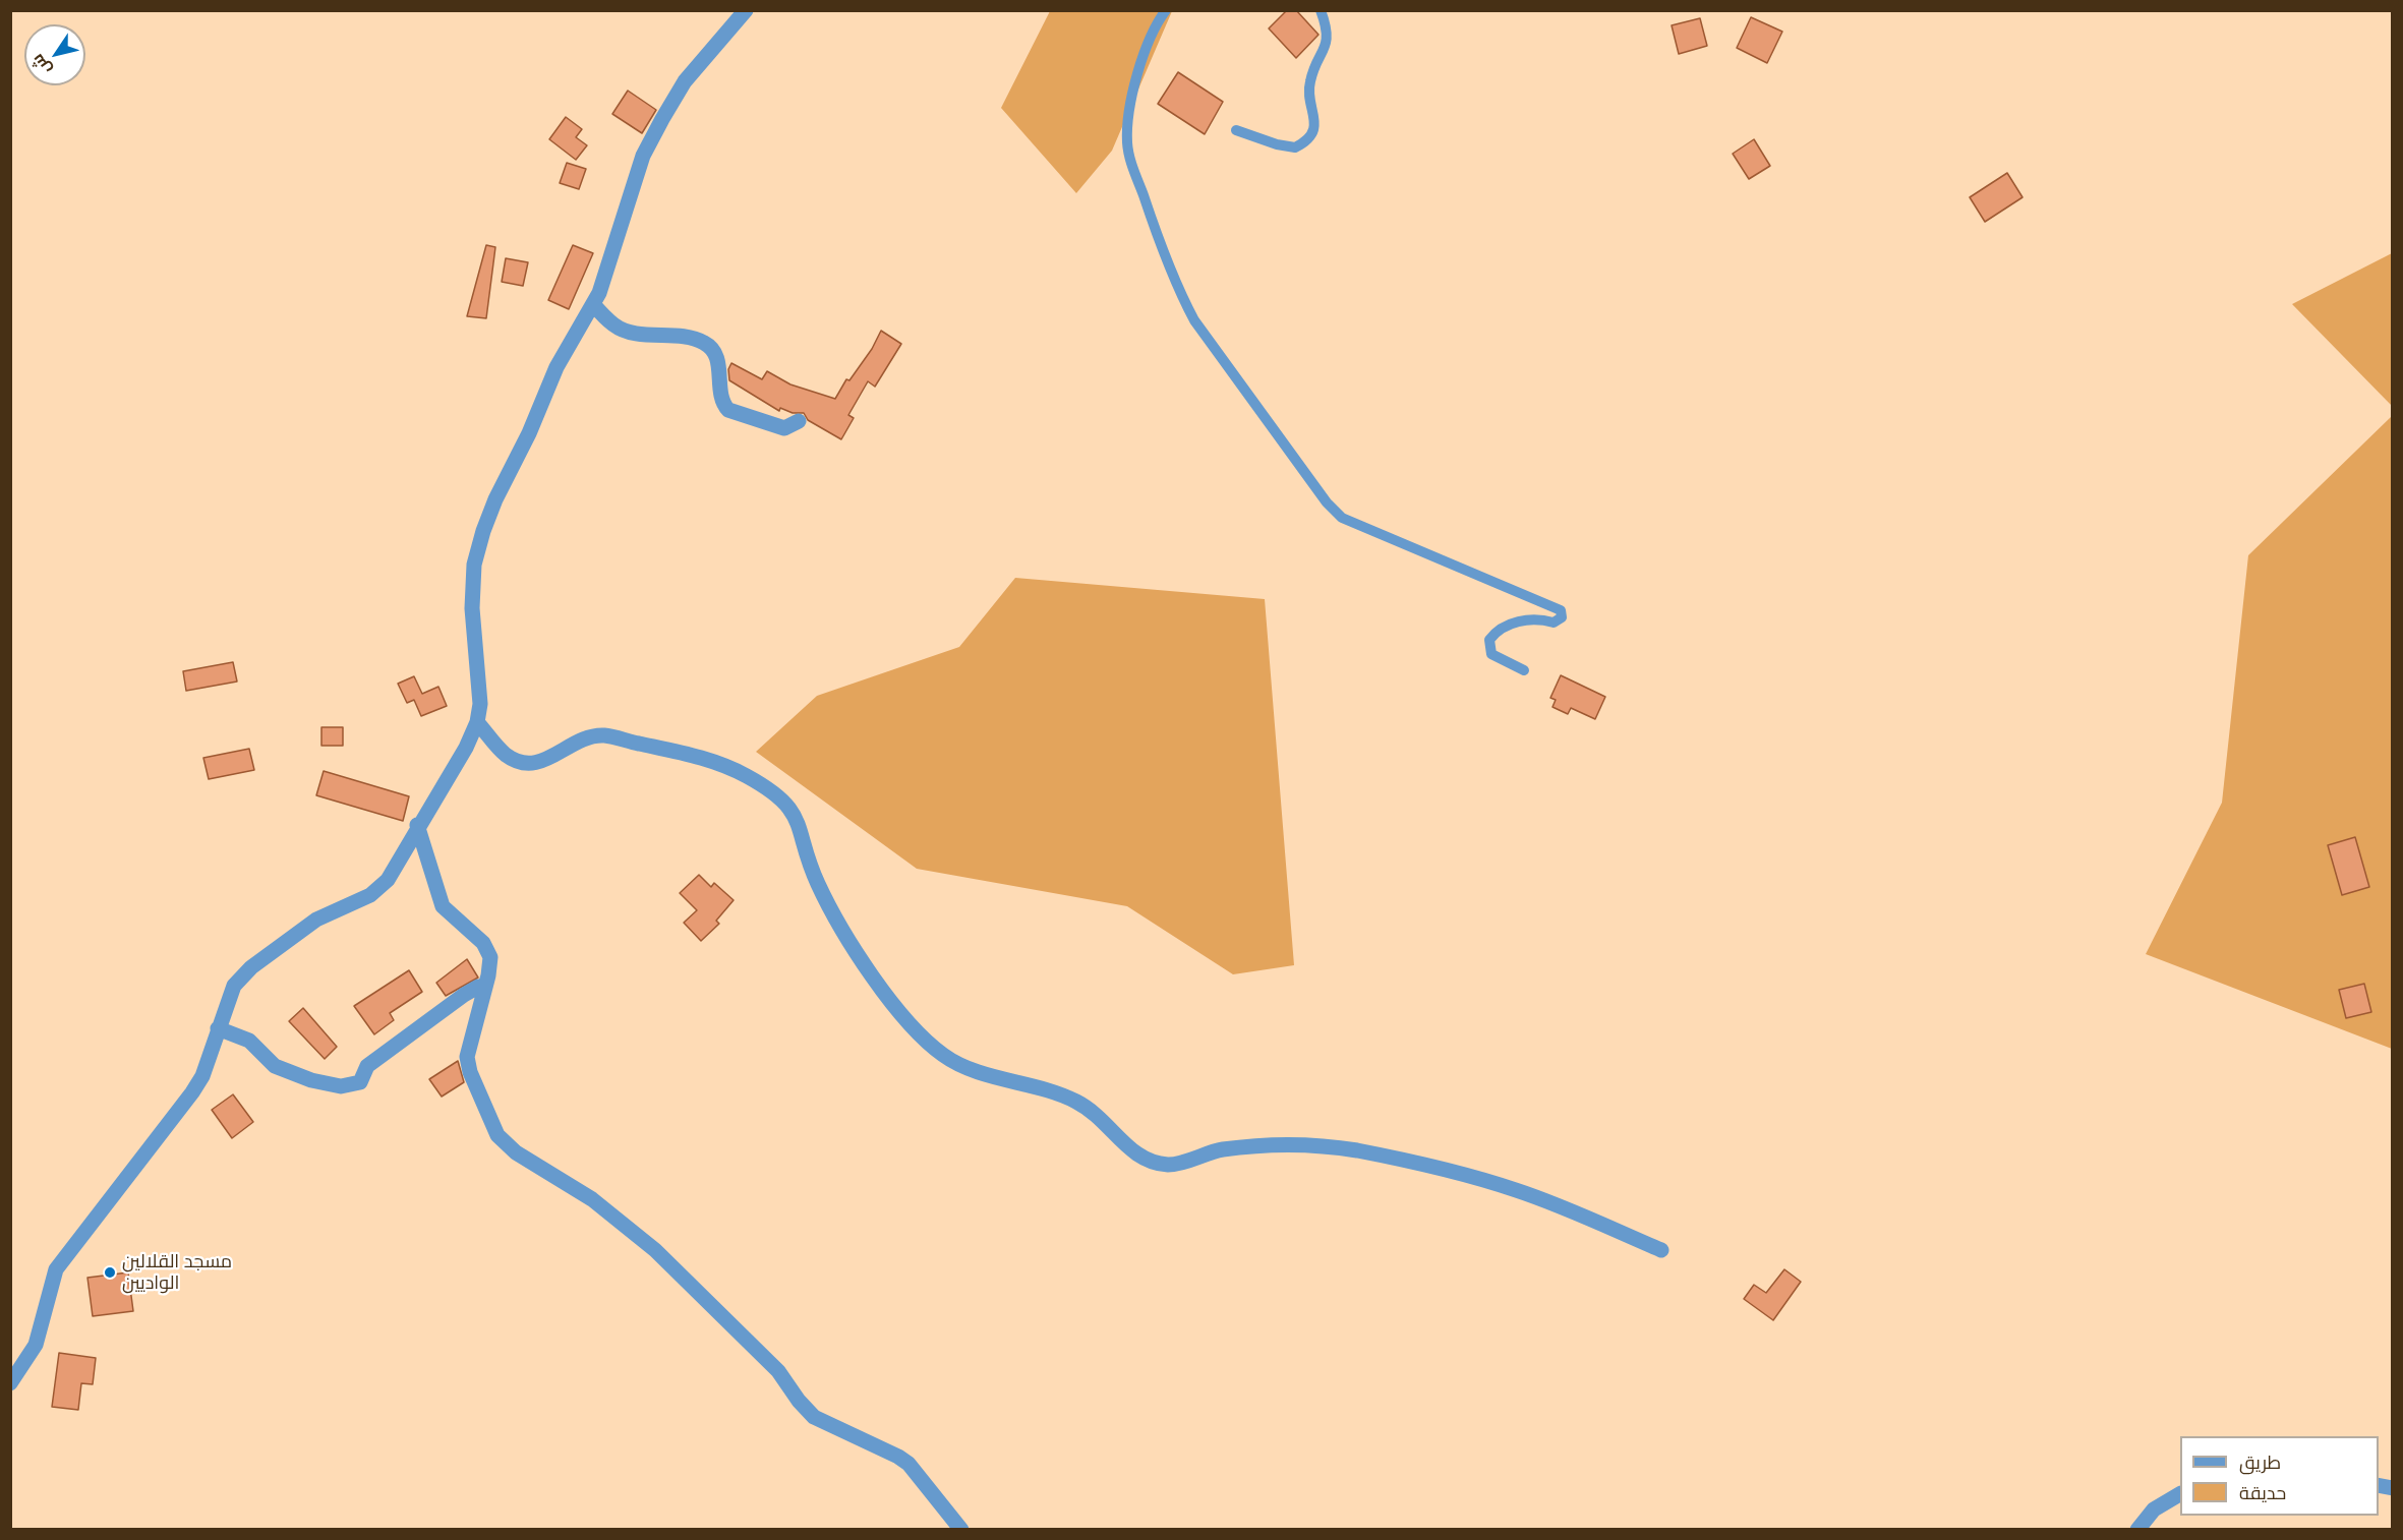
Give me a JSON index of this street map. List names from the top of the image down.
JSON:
{
  "places": ["مسجد القلالين الواديين"],
  "legend": ["طريق", "حديقة"],
  "north": "bottom left"
}
